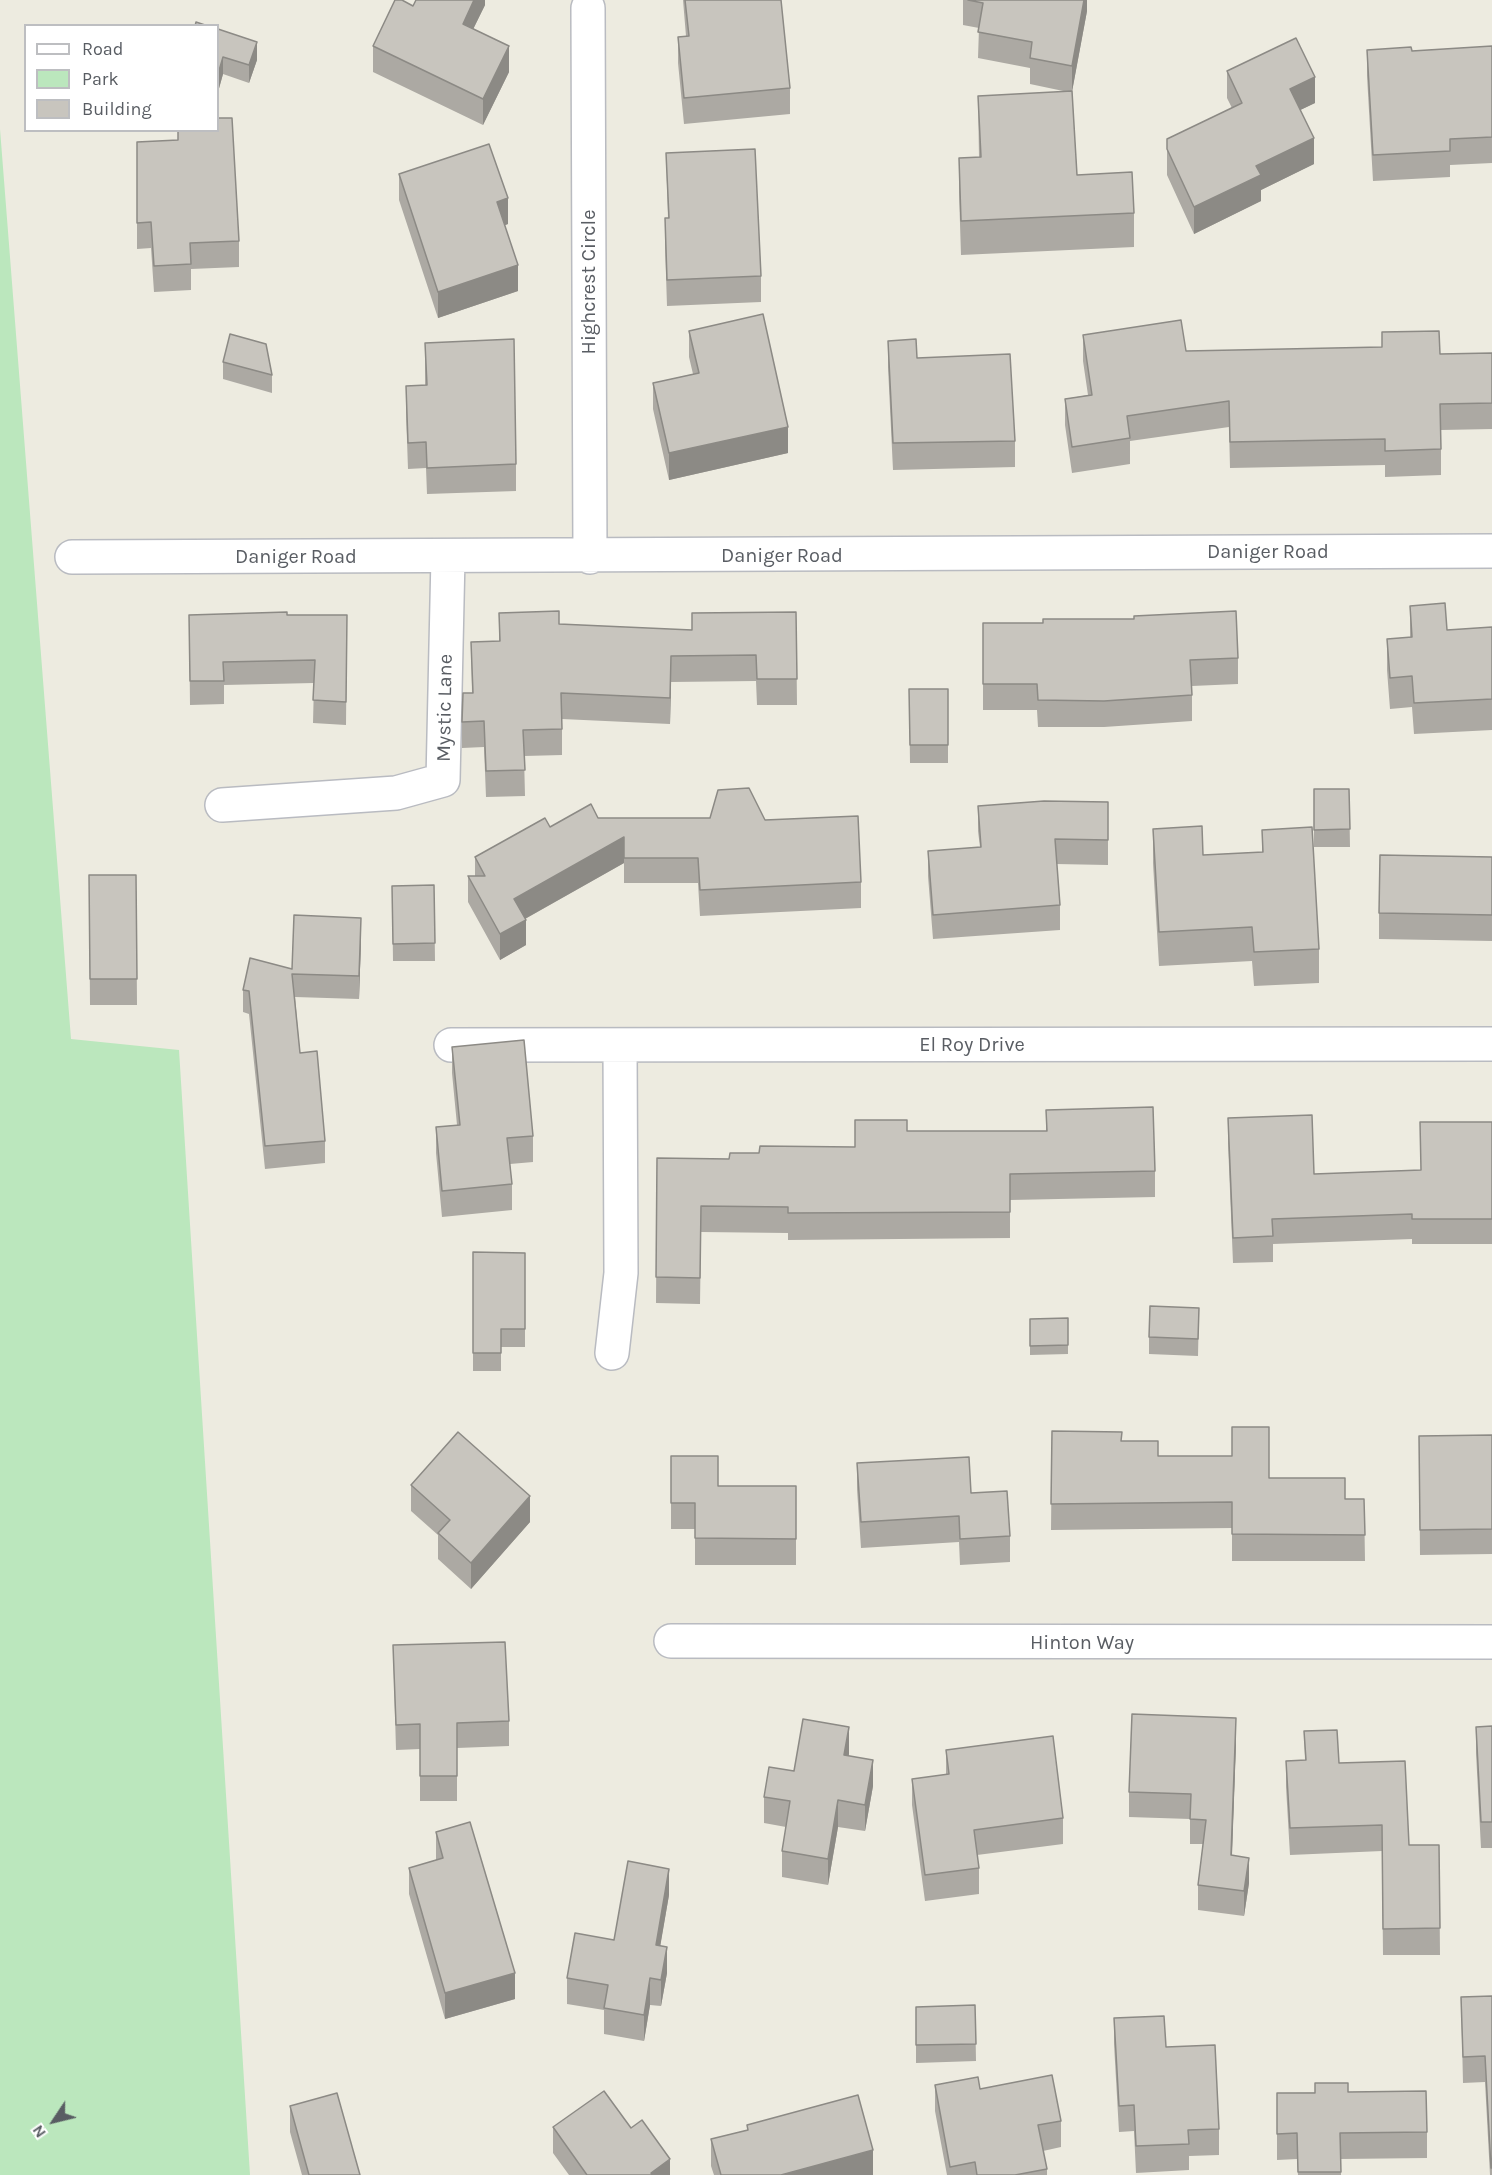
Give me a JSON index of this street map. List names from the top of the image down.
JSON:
{
  "streets": {
    "street": [
      "Highcrest Circle",
      "Daniger Road",
      "Mystic Lane",
      "El Roy Drive",
      "Hinton Way"
    ]
  },
  "crossings": [
    ["Highcrest Circle", "Daniger Road"],
    ["Daniger Road", "Mystic Lane"]
  ],
  "legend": ["Road", "Park", "Building"],
  "north": "bottom left"
}
